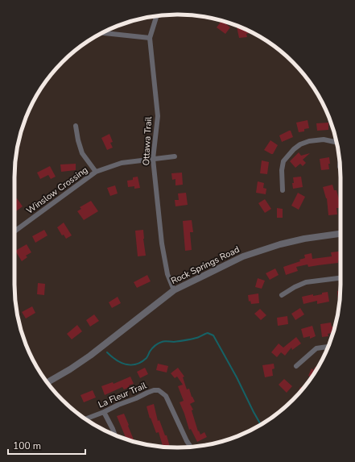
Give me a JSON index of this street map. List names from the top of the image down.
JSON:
{
  "streets": {
    "street": [
      "Ottawa Trail",
      "Winslow Crossing",
      "Rock Springs Road",
      "La Fleur Trail"
    ]
  },
  "crossings": [
    ["Ottawa Trail", "Winslow Crossing"],
    ["Ottawa Trail", "Rock Springs Road"]
  ],
  "scale_bar": "100 m"
}
